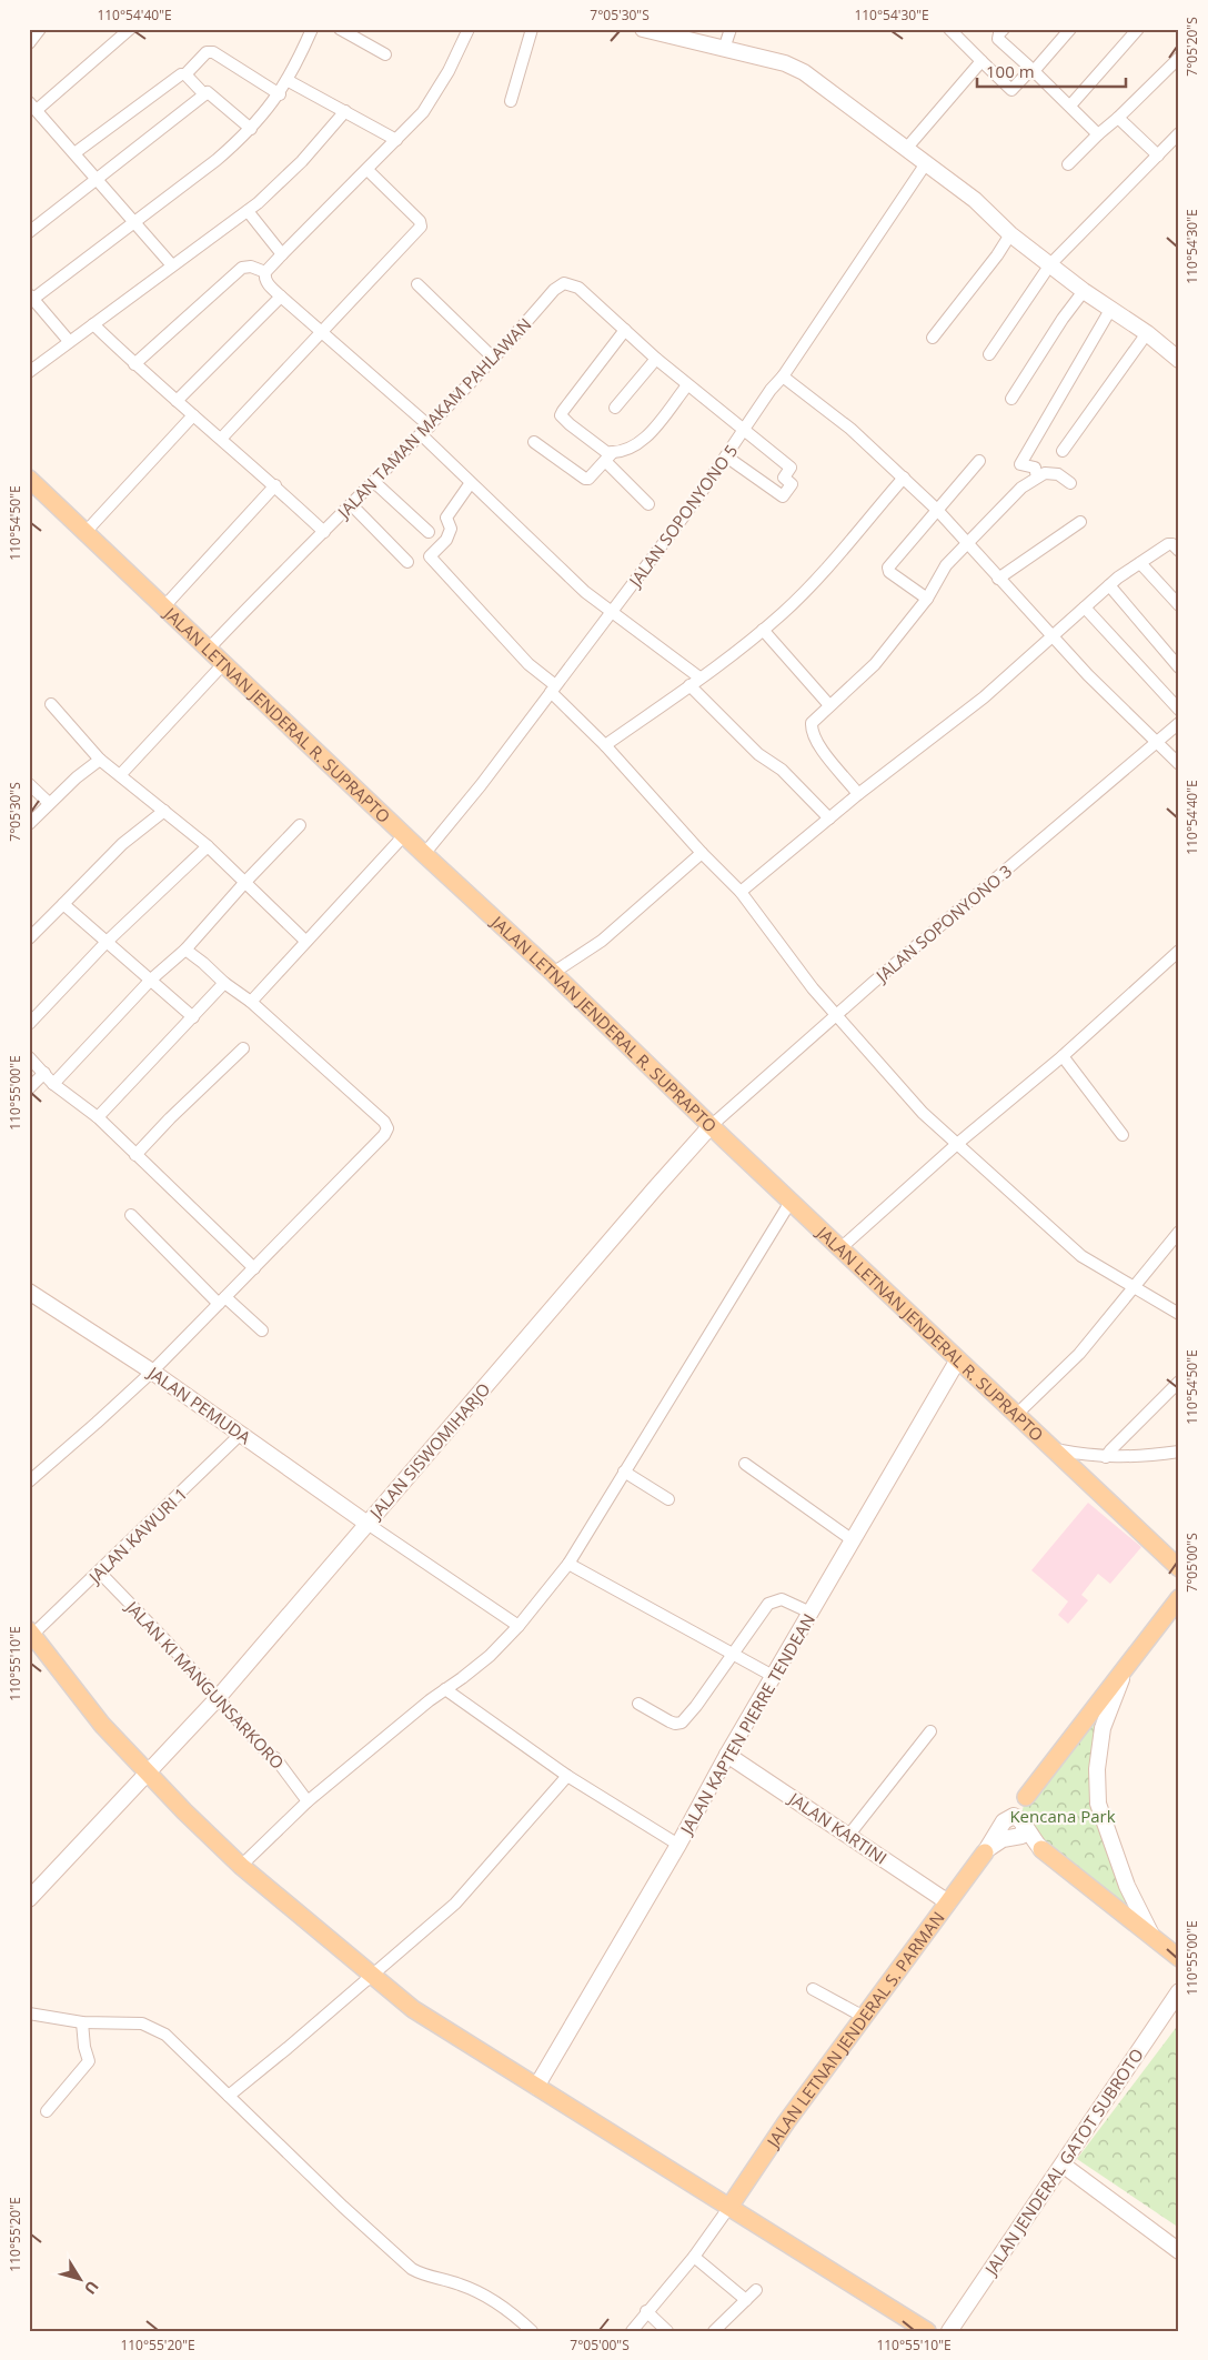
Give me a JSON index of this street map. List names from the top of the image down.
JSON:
{
  "streets": {
    "main road": [
      "JALAN LETNAN JENDERAL R. SUPRAPTO",
      "JALAN PEMUDA",
      "JALAN SISWOMIHARJO",
      "JALAN KAPTEN PIERRE TENDEAN",
      "JALAN KARTINI",
      "JALAN LETNAN JENDERAL S. PARMAN",
      "JALAN JENDERAL GATOT SUBROTO"
    ],
    "street": [
      "JALAN TAMAN MAKAM PAHLAWAN",
      "JALAN SOPONYONO 5",
      "JALAN SOPONYONO 3",
      "JALAN KAWURI 1",
      "JALAN KI MANGUNSARKORO"
    ]
  },
  "crossings": [
    ["JALAN TAMAN MAKAM PAHLAWAN", "JALAN SOPONYONO 5"],
    ["JALAN TAMAN MAKAM PAHLAWAN", "JALAN LETNAN JENDERAL R. SUPRAPTO"],
    ["JALAN SOPONYONO 5", "JALAN LETNAN JENDERAL R. SUPRAPTO"],
    ["JALAN LETNAN JENDERAL R. SUPRAPTO", "JALAN SOPONYONO 3"],
    ["JALAN LETNAN JENDERAL R. SUPRAPTO", "JALAN SISWOMIHARJO"],
    ["JALAN LETNAN JENDERAL R. SUPRAPTO", "JALAN KAPTEN PIERRE TENDEAN"],
    ["JALAN SOPONYONO 3", "JALAN SISWOMIHARJO"],
    ["JALAN PEMUDA", "JALAN SISWOMIHARJO"],
    ["JALAN PEMUDA", "JALAN KAWURI 1"],
    ["JALAN SISWOMIHARJO", "JALAN KI MANGUNSARKORO"],
    ["JALAN KAWURI 1", "JALAN KI MANGUNSARKORO"],
    ["JALAN KAPTEN PIERRE TENDEAN", "JALAN KARTINI"],
    ["JALAN KARTINI", "JALAN LETNAN JENDERAL S. PARMAN"]
  ],
  "parks": ["Kencana Park"],
  "scale_bar": "100 m",
  "north": "bottom right",
  "coordinates": [
    "110°54'40\"E",
    "7°05'30\"S",
    "110°54'30\"E",
    "7°05'20\"S",
    "110°54'50\"E",
    "110°55'00\"E",
    "7°05'00\"S",
    "110°55'10\"E",
    "110°55'20\"E"
  ]
}
